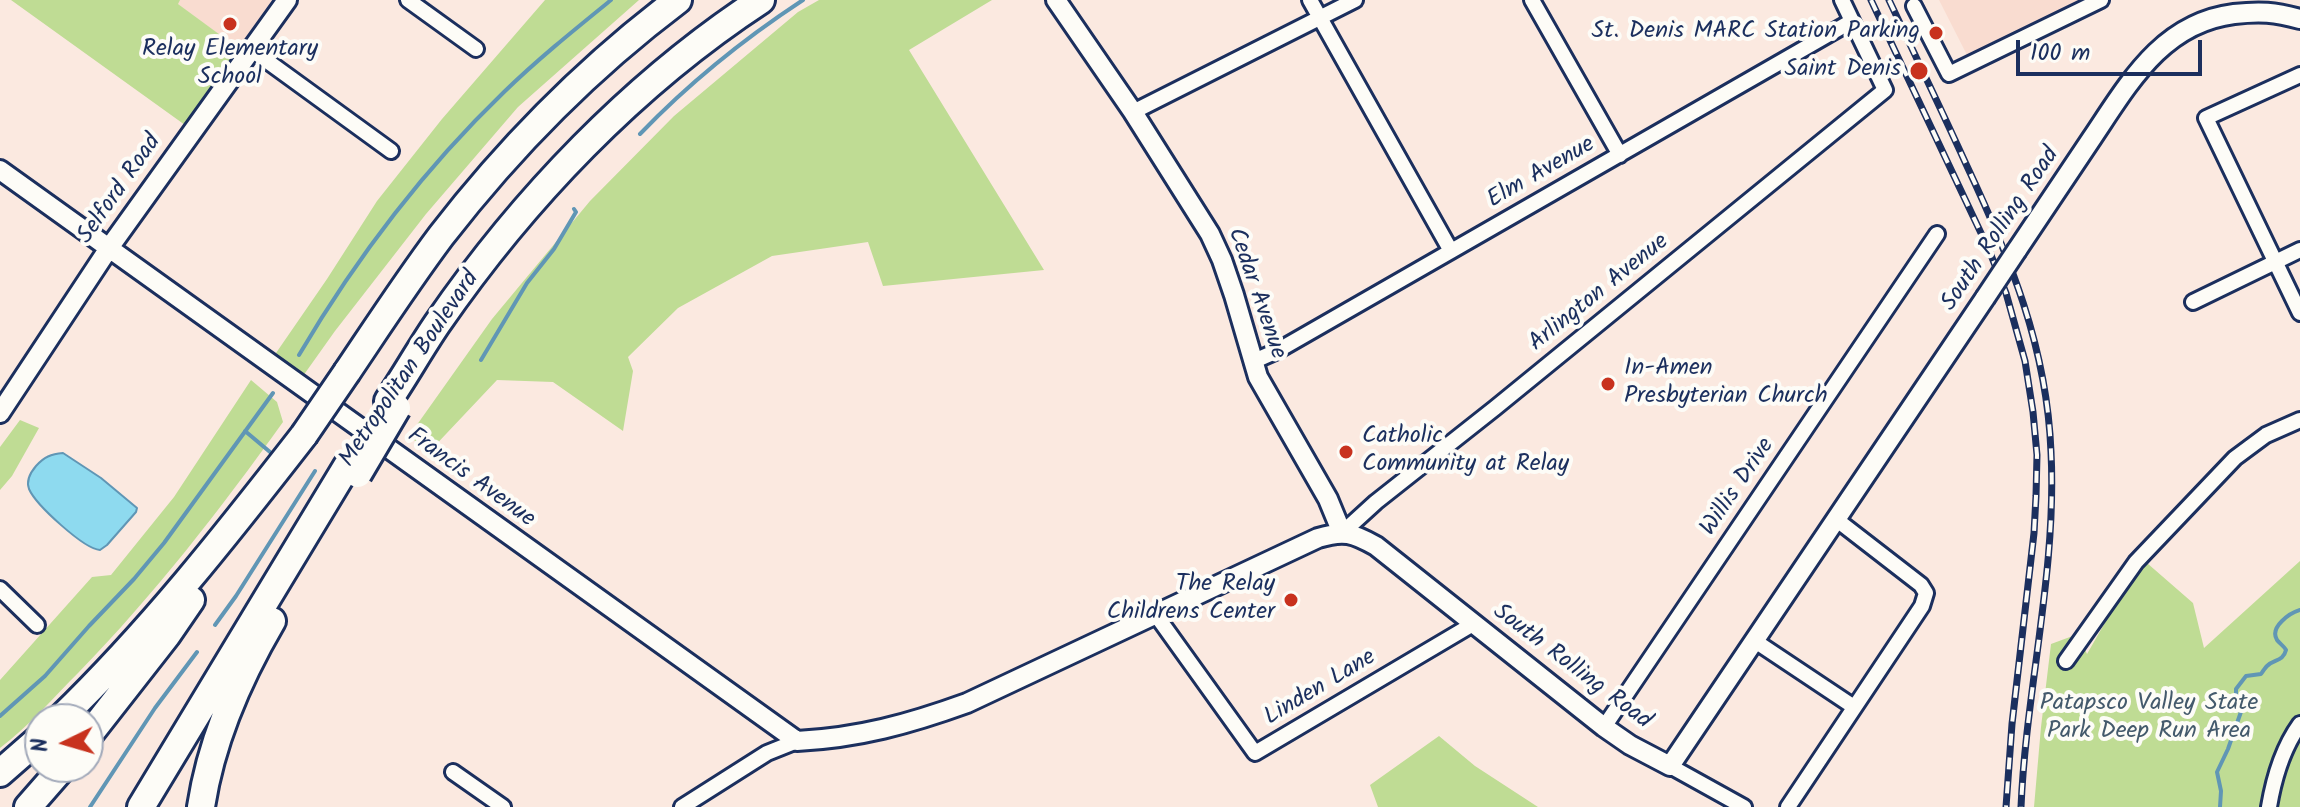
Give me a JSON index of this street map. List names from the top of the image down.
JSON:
{
  "streets": {
    "highway": ["Metropolitan Boulevard"],
    "street": [
      "Elm Avenue",
      "Selford Road",
      "South Rolling Road",
      "Cedar Avenue",
      "Arlington Avenue",
      "Francis Avenue",
      "Willis Drive",
      "Linden Lane"
    ]
  },
  "crossings": [
    ["Elm Avenue", "Cedar Avenue"],
    ["Elm Avenue", "Arlington Avenue"],
    ["Selford Road", "Francis Avenue"],
    ["South Rolling Road", "Cedar Avenue"],
    ["South Rolling Road", "Arlington Avenue"],
    ["South Rolling Road", "Willis Drive"],
    ["South Rolling Road", "Linden Lane"],
    ["Cedar Avenue", "Arlington Avenue"]
  ],
  "parks": ["Patapsco Valley State Park Deep Run Area"],
  "places": [
    "Relay Elementary School",
    "St. Denis MARC Station Parking",
    "Saint Denis",
    "In-Amen Presbyterian Church",
    "Catholic Community at Relay",
    "The Relay Childrens Center"
  ],
  "scale_bar": "100 m",
  "north": "left"
}
